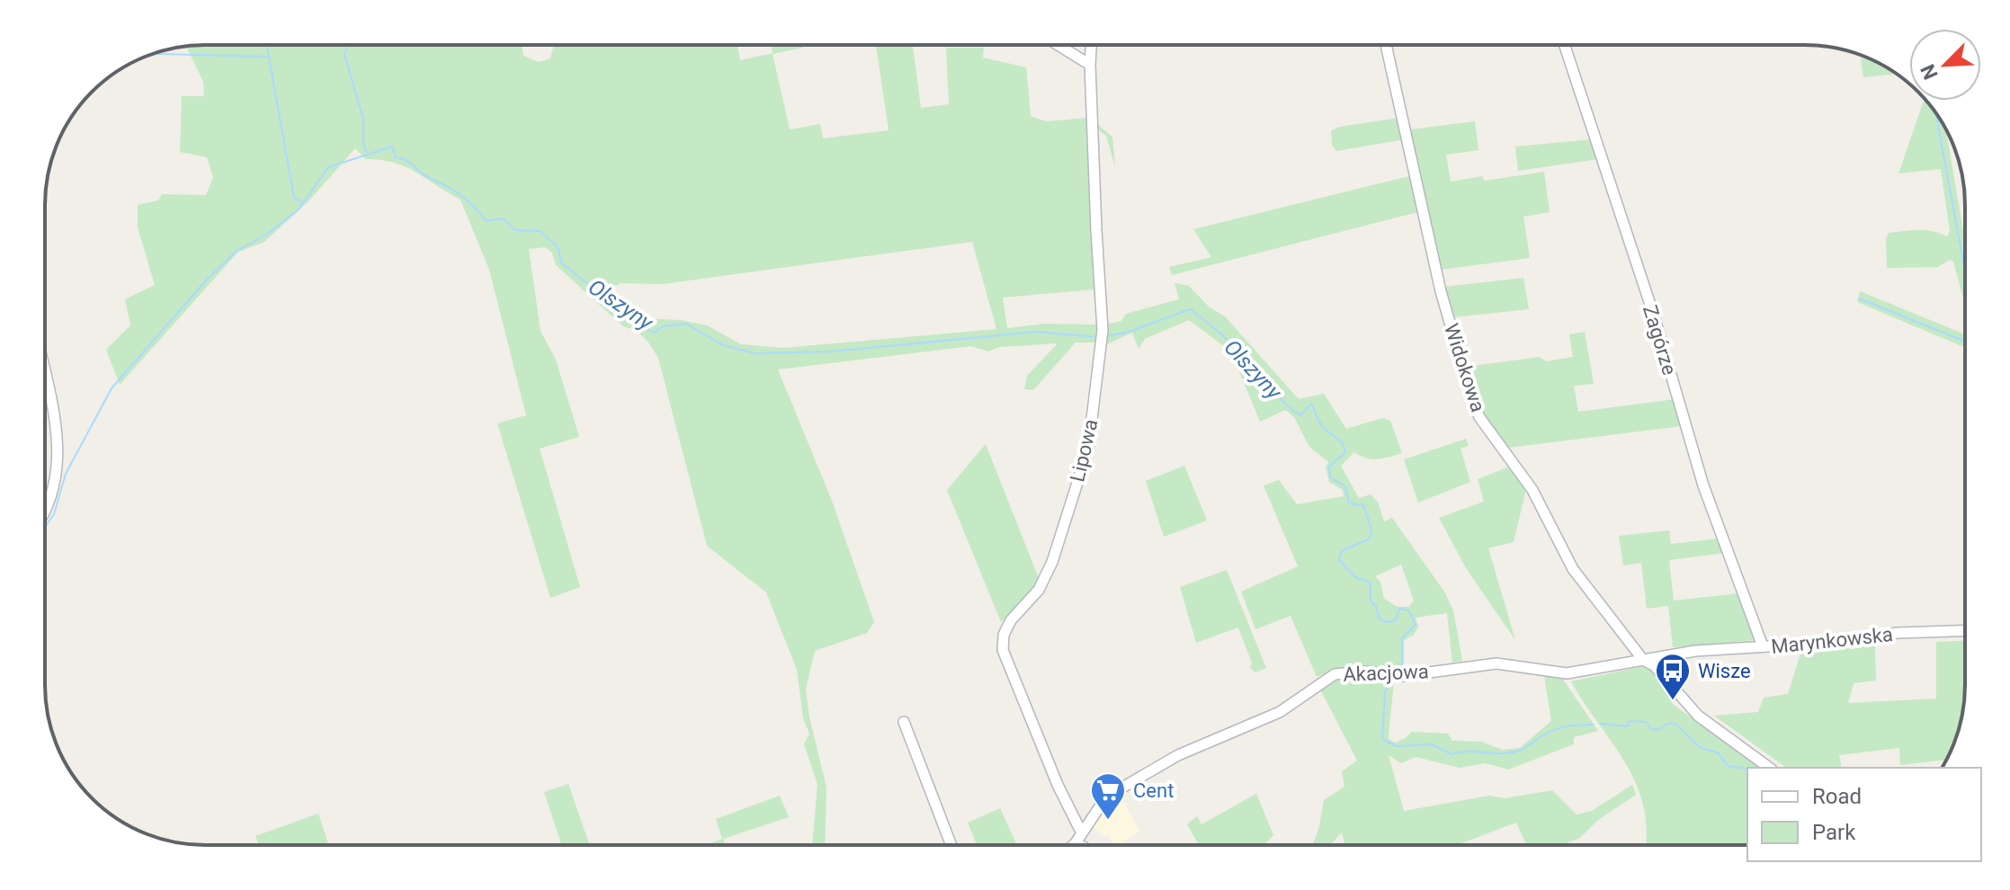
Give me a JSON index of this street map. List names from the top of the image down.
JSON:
{
  "streets": {
    "street": [
      "Zagórze",
      "Widokowa",
      "Lipowa",
      "Marynkowska",
      "Akacjowa"
    ]
  },
  "crossings": [
    ["Zagórze", "Marynkowska"],
    ["Widokowa", "Marynkowska"],
    ["Widokowa", "Akacjowa"],
    ["Lipowa", "Akacjowa"],
    ["Marynkowska", "Akacjowa"]
  ],
  "water": ["Olszyny"],
  "places": {
    "bus stop": ["Wisze"],
    "supermarket": ["Cent"]
  },
  "legend": ["Road", "Park"],
  "north": "bottom left"
}
